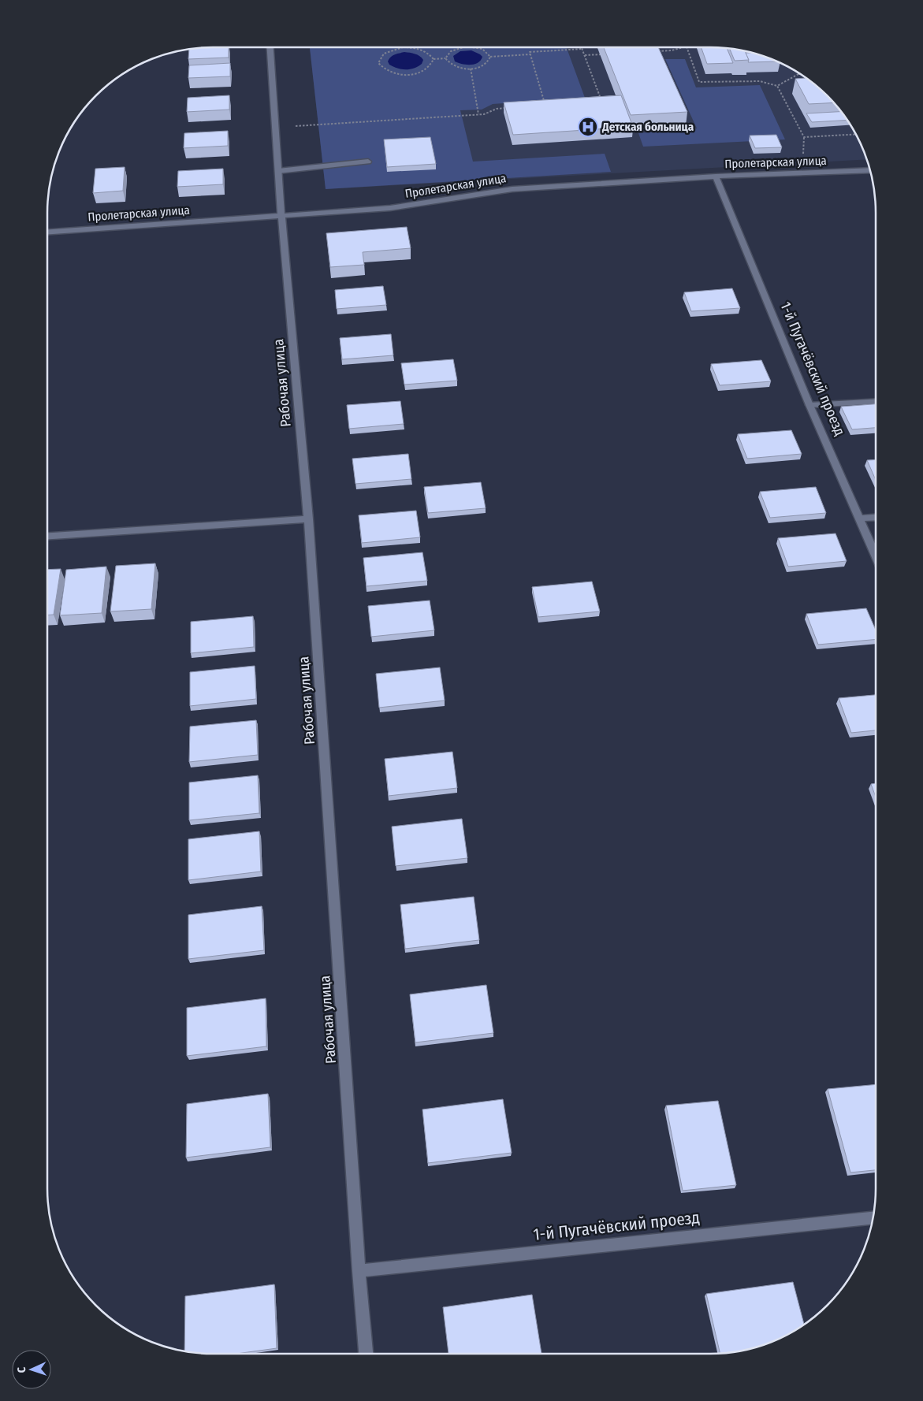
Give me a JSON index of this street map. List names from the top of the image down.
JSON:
{
  "streets": {
    "street": ["Пролетарская улица", "1-й Пугачёвский проезд", "Рабочая улица"]
  },
  "crossings": [
    ["Пролетарская улица", "1-й Пугачёвский проезд"],
    ["Пролетарская улица", "Рабочая улица"],
    ["1-й Пугачёвский проезд", "Рабочая улица"]
  ],
  "places": {
    "hospital": ["Детская больница"]
  },
  "north": "left"
}
